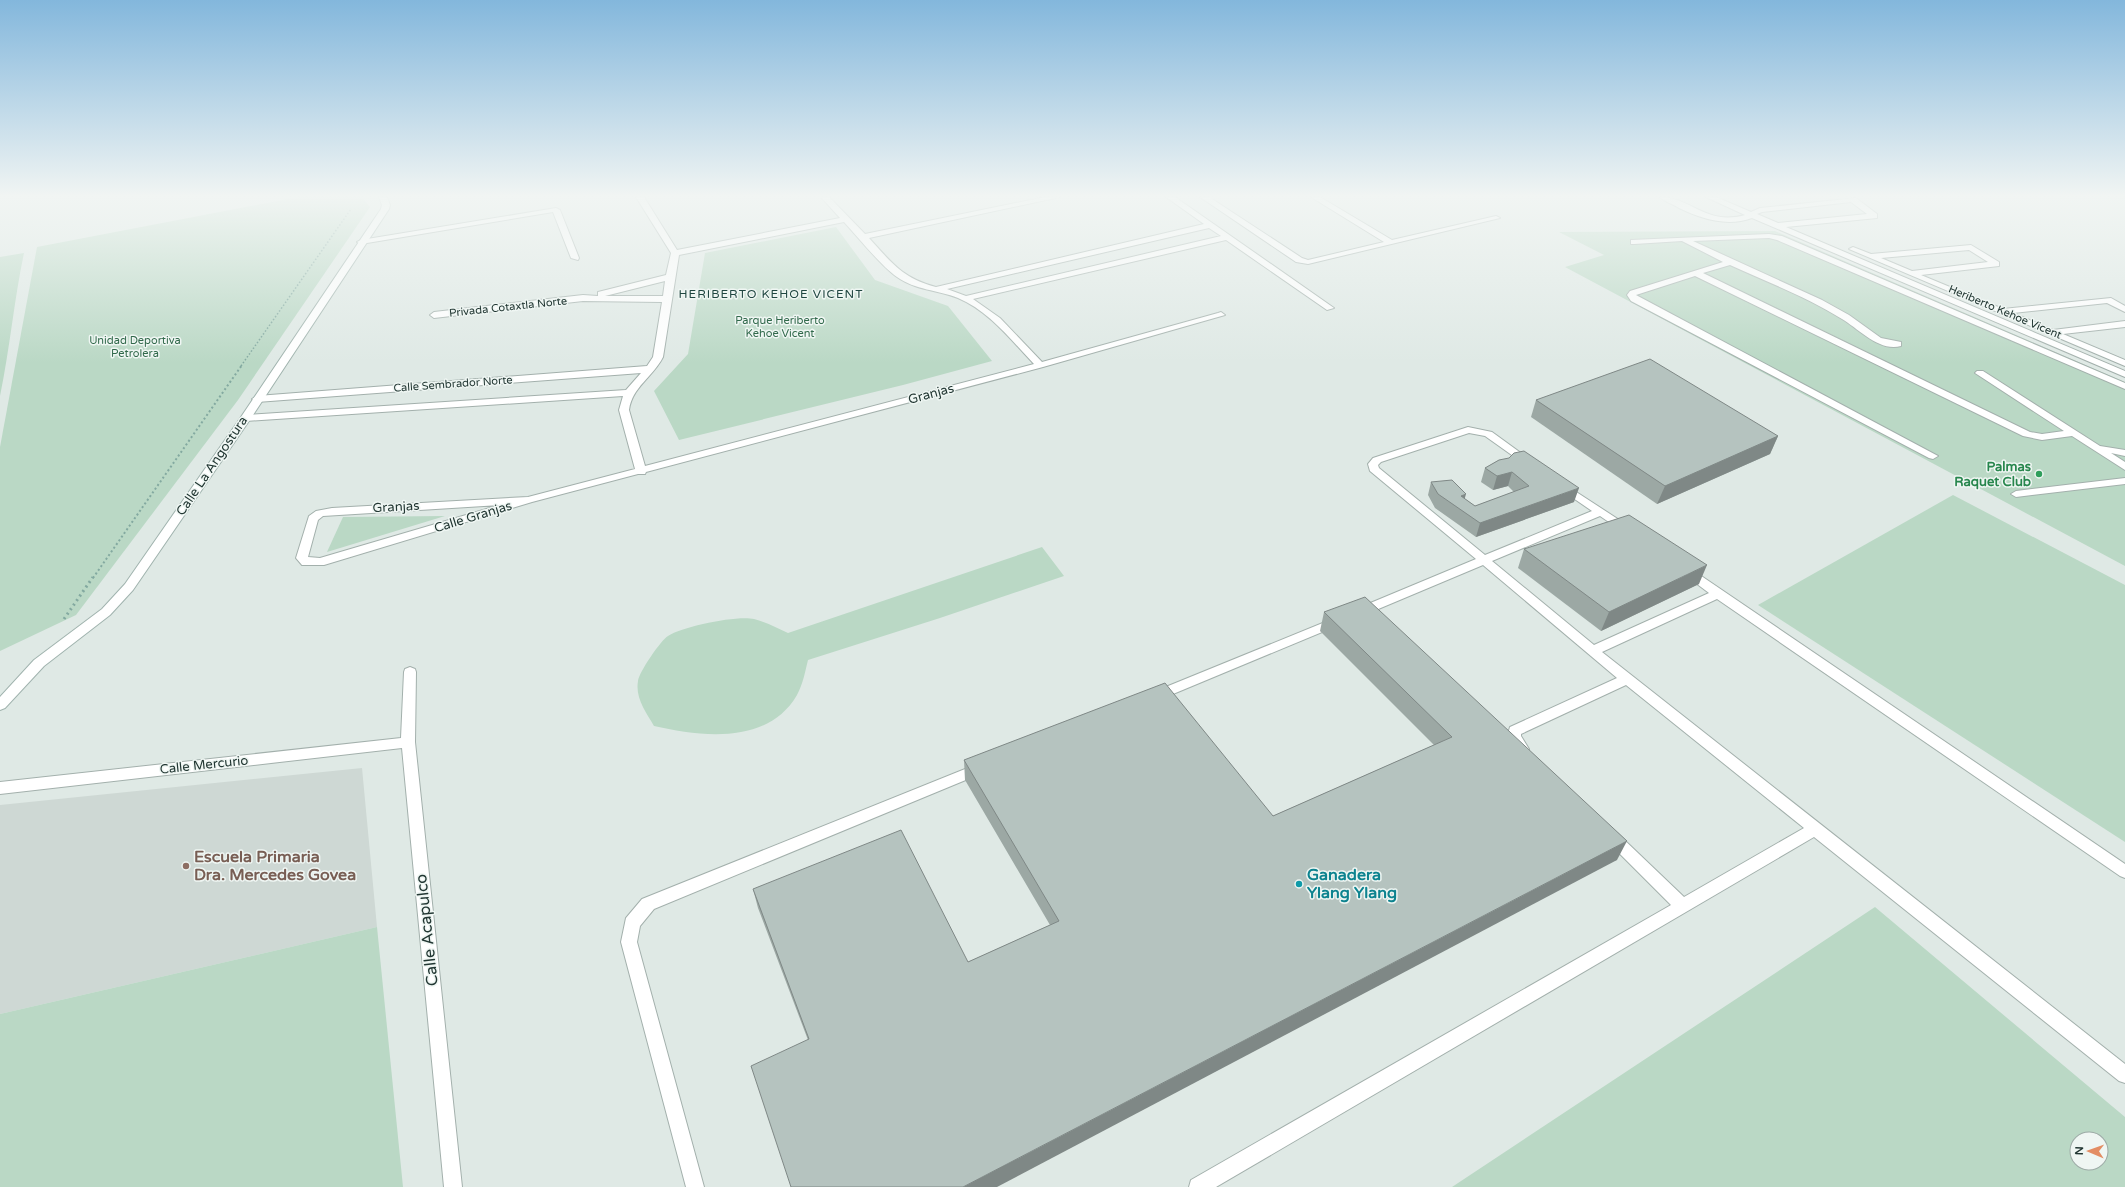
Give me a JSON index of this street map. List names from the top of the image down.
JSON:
{
  "streets": {
    "street": [
      "Privada Cotaxtla Norte",
      "Heriberto Kehoe Vicent",
      "Calle Sembrador Norte",
      "Granjas",
      "Calle La Angostura",
      "Calle Granjas",
      "Calle Mercurio",
      "Calle Acapulco"
    ]
  },
  "crossings": [
    ["Calle Sembrador Norte", "Calle La Angostura"],
    ["Granjas", "Calle Granjas"],
    ["Calle Mercurio", "Calle Acapulco"]
  ],
  "districts": ["HERIBERTO KEHOE VICENT"],
  "parks": ["Parque Heriberto Kehoe Vicent", "Unidad Deportiva Petrolera"],
  "places": ["Palmas Raquet Club", "Escuela Primaria Dra. Mercedes Govea", "Ganadera Ylang Ylang"],
  "north": "left"
}
